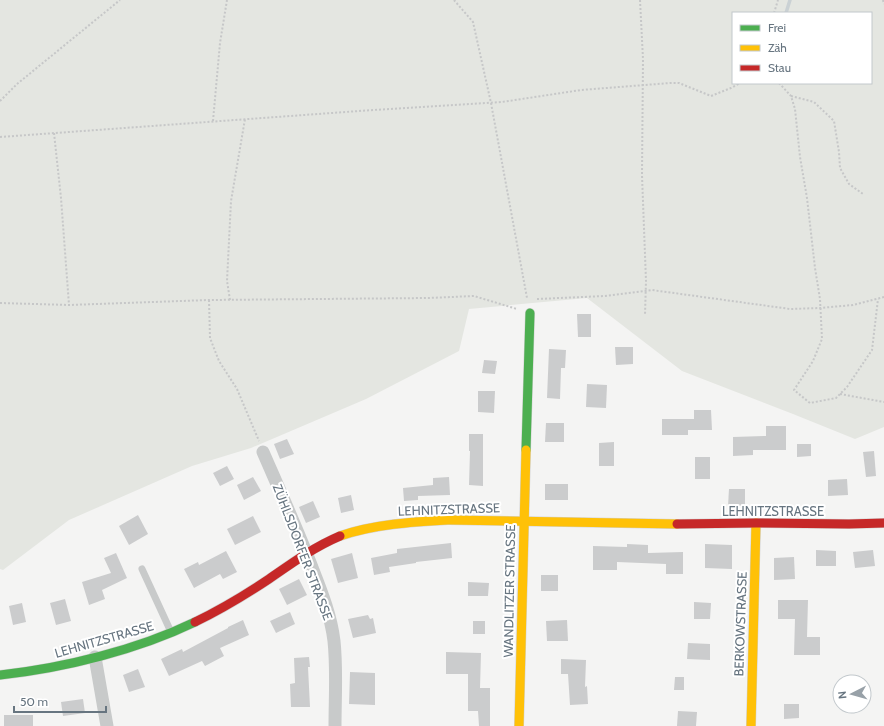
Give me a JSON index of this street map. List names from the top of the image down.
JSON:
{
  "streets": {
    "street": [
      "LEHNITZSTRASSE",
      "ZÜHLSDORFER STRASSE",
      "WANDLITZER STRASSE",
      "BERKOWSTRASSE"
    ]
  },
  "crossings": [
    ["LEHNITZSTRASSE", "ZÜHLSDORFER STRASSE"],
    ["LEHNITZSTRASSE", "WANDLITZER STRASSE"],
    ["LEHNITZSTRASSE", "BERKOWSTRASSE"]
  ],
  "legend": ["Frei", "Zäh", "Stau"],
  "scale_bar": "50 m",
  "north": "left"
}
